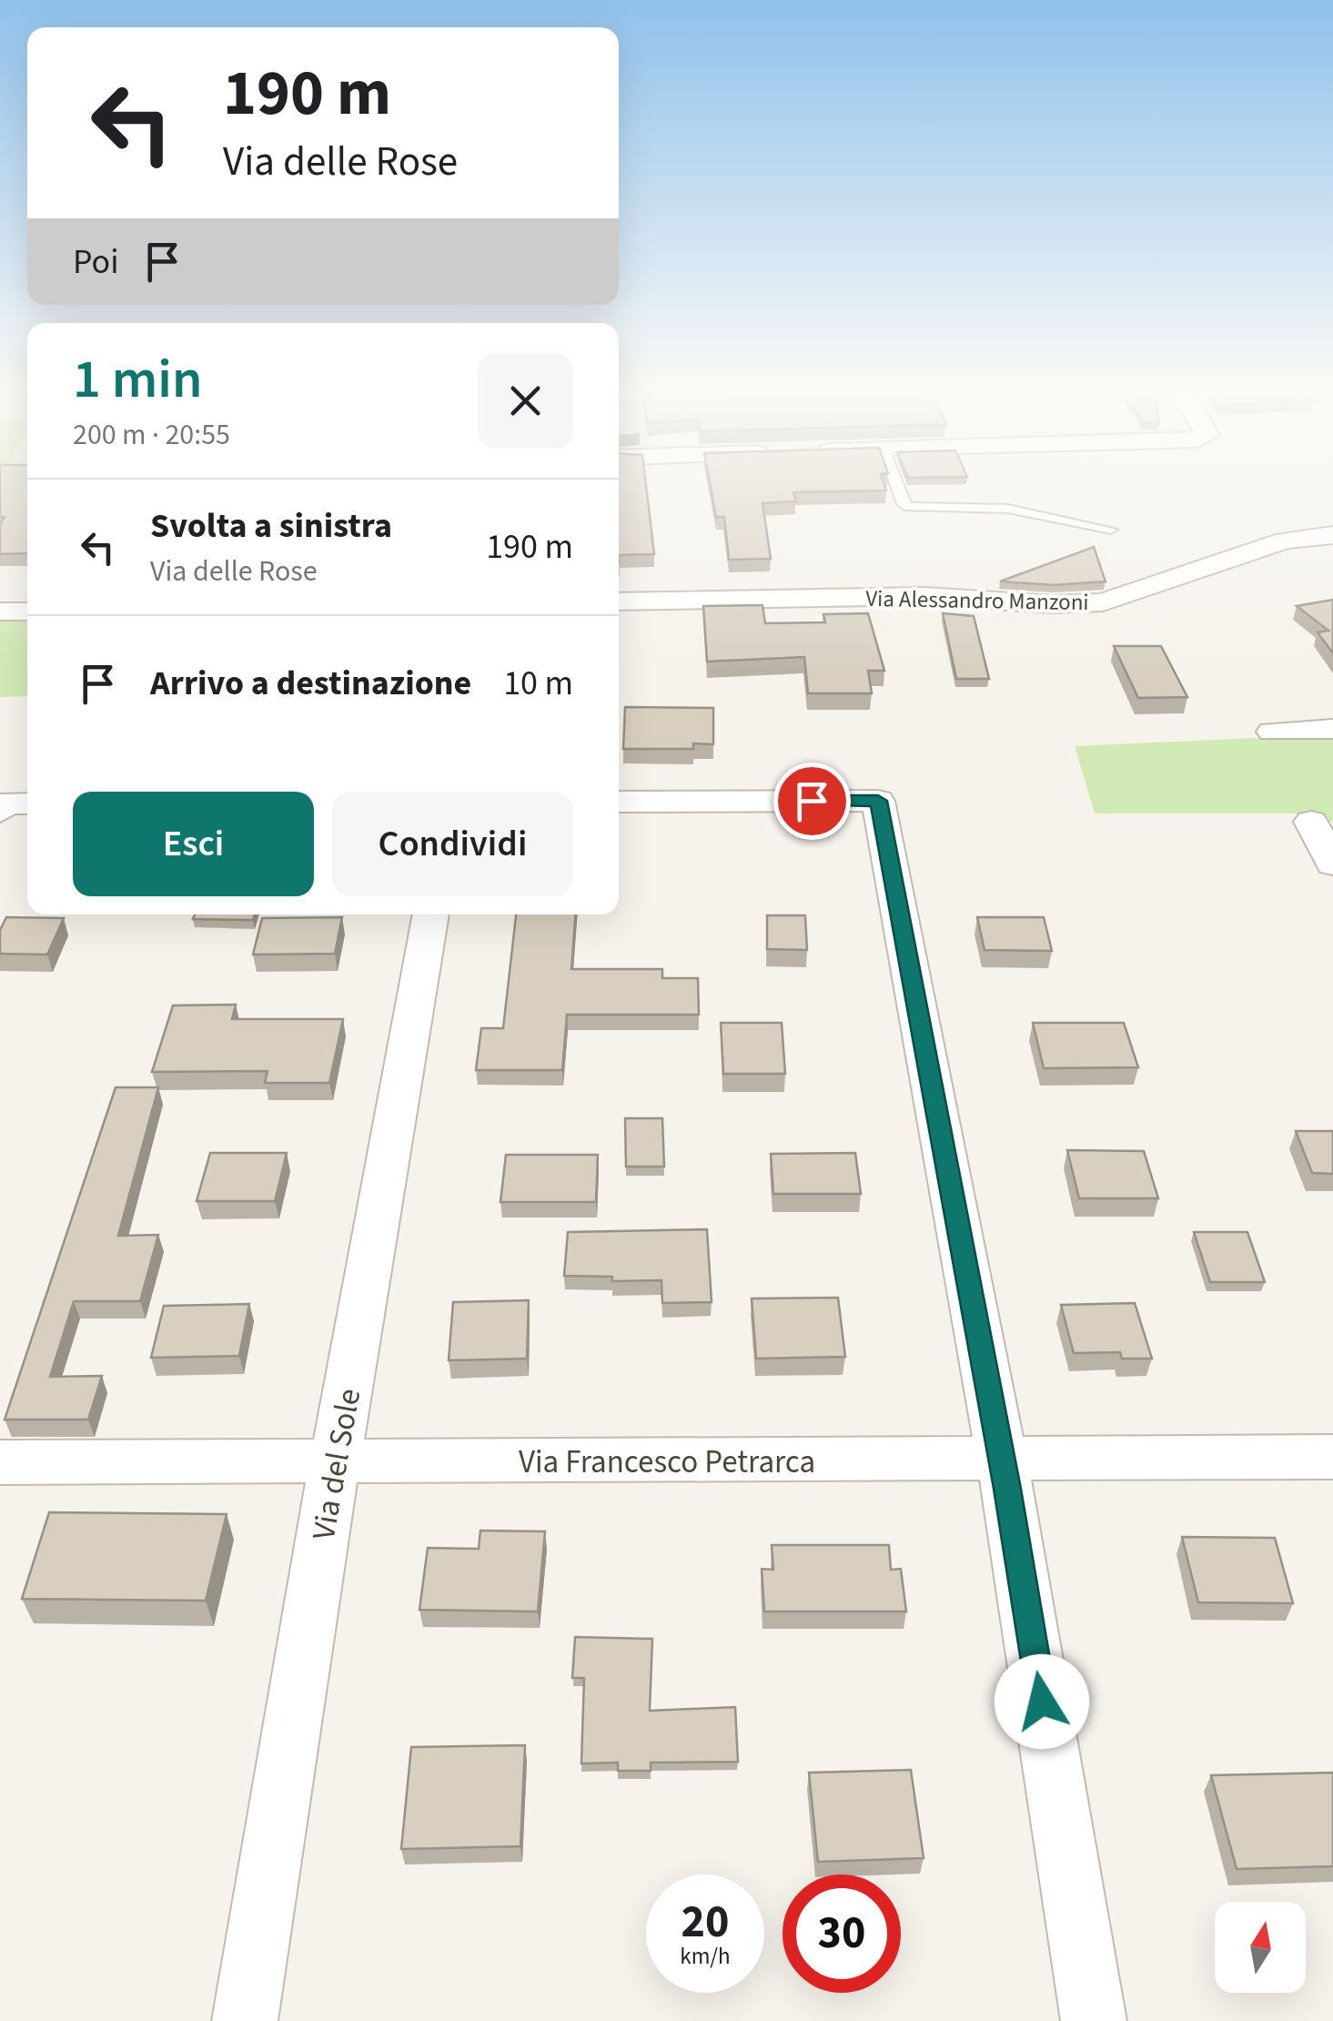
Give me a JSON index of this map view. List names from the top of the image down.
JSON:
{
  "streets": {
    "street": ["Via Alessandro Manzoni", "Via Francesco Petrarca", "Via del Sole"]
  },
  "crossings": [
    ["Via Francesco Petrarca", "Via del Sole"]
  ],
  "north": "top",
  "page": {
    "turn": ["190 m", "Via delle Rose"],
    "then": "Poi",
    "heading": ["1 min", "200 m · 20:55"],
    "list": [
      {
        "name": "Svolta a sinistra",
        "note": "Via delle Rose",
        "value": "190 m"
      },
      {
        "name": "Arrivo a destinazione",
        "value": "10 m"
      }
    ],
    "buttons": ["Esci", "Condividi"],
    "speed": "20 km/h",
    "limit": "30"
  }
}
